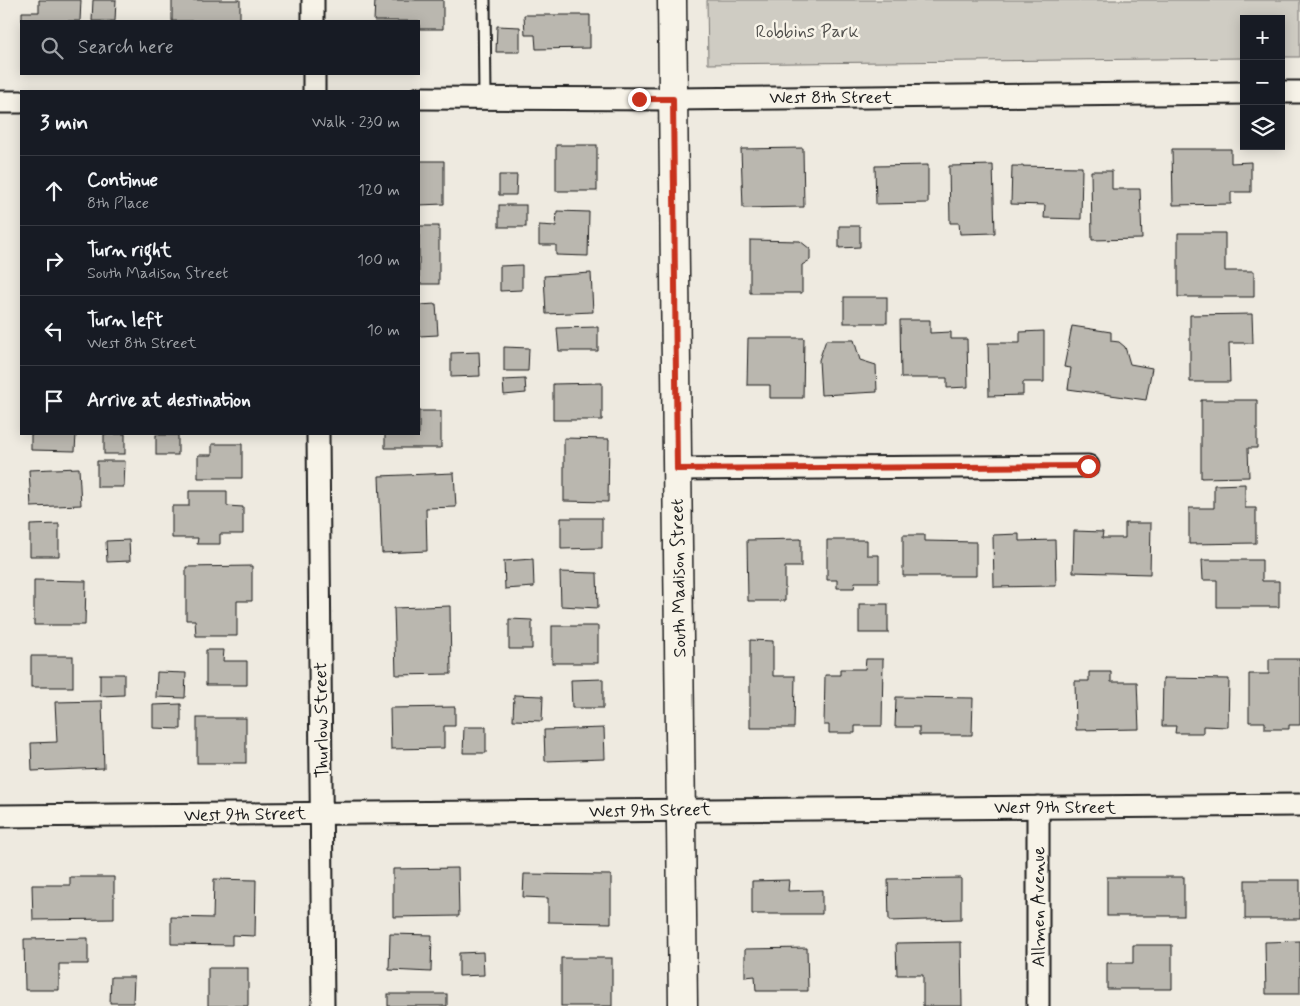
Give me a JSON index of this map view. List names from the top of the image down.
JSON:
{
  "streets": {
    "street": [
      "West 8th Street",
      "South Madison Street",
      "Thurlow Street",
      "West 9th Street",
      "Allmen Avenue"
    ]
  },
  "crossings": [
    ["West 8th Street", "South Madison Street"],
    ["South Madison Street", "West 9th Street"],
    ["Thurlow Street", "West 9th Street"],
    ["West 9th Street", "Allmen Avenue"]
  ],
  "parks": ["Robbins Park"],
  "page": {
    "map_buttons": ["+", "−"],
    "search": "Search here",
    "heading": ["3 min", "Walk · 230 m"],
    "list": [
      ["Continue", "8th Place", "120 m"],
      ["Turn right", "South Madison Street", "100 m"],
      ["Turn left", "West 8th Street", "10 m"],
      "Arrive at destination"
    ]
  }
}
